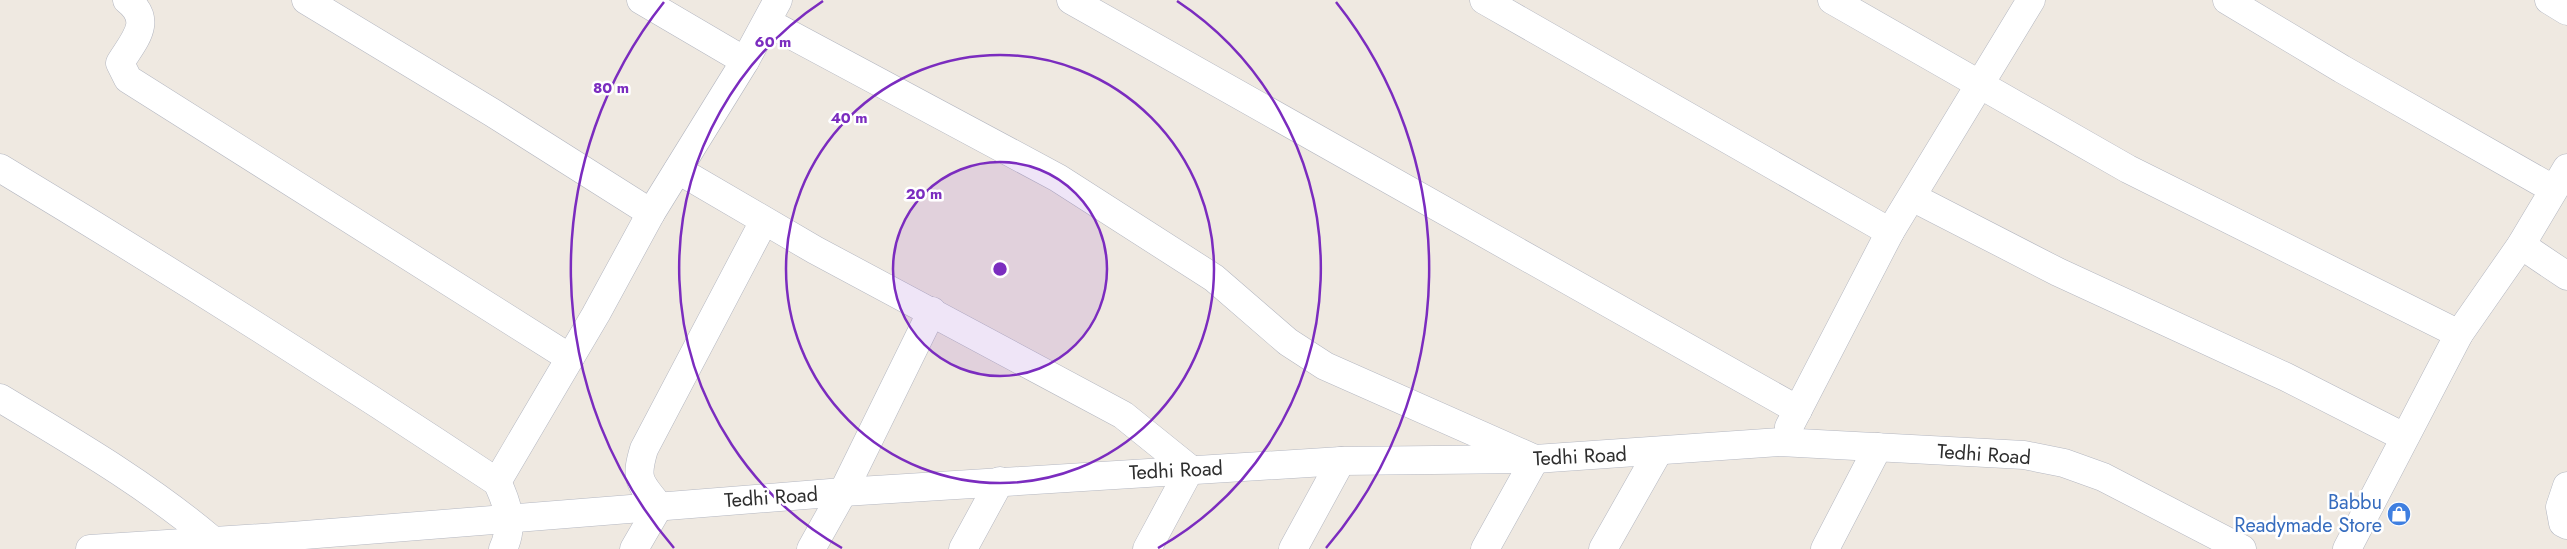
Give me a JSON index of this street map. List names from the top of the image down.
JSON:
{
  "streets": {
    "street": ["Tedhi Road"]
  },
  "places": {
    "shop": ["Babbu Readymade Store"]
  },
  "rings": [
    "60 m",
    "80 m",
    "40 m",
    "20 m"
  ]
}
